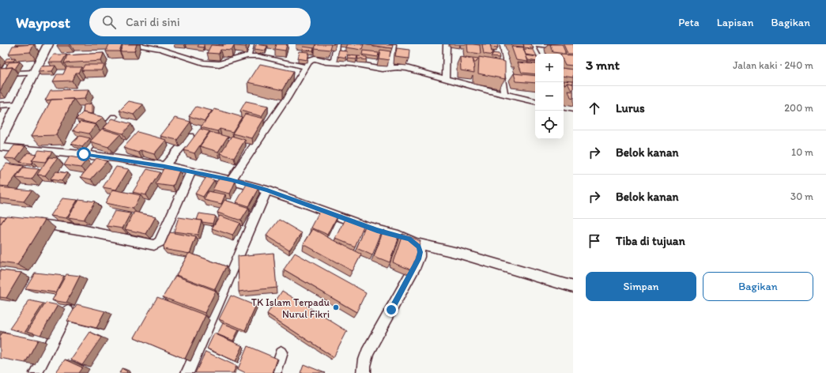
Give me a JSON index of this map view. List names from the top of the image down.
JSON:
{
  "places": ["TK Islam Terpadu Nurul Fikri"],
  "page": {
    "header": "Waypost",
    "search": "Cari di sini",
    "nav": ["Peta", "Lapisan", "Bagikan"],
    "heading": ["3 mnt", "Jalan kaki · 240 m"],
    "map_buttons": ["+", "−"],
    "list": [
      ["Lurus", "200 m"],
      ["Belok kanan", "10 m"],
      ["Belok kanan", "30 m"],
      "Tiba di tujuan"
    ],
    "buttons": ["Simpan", "Bagikan"]
  }
}
